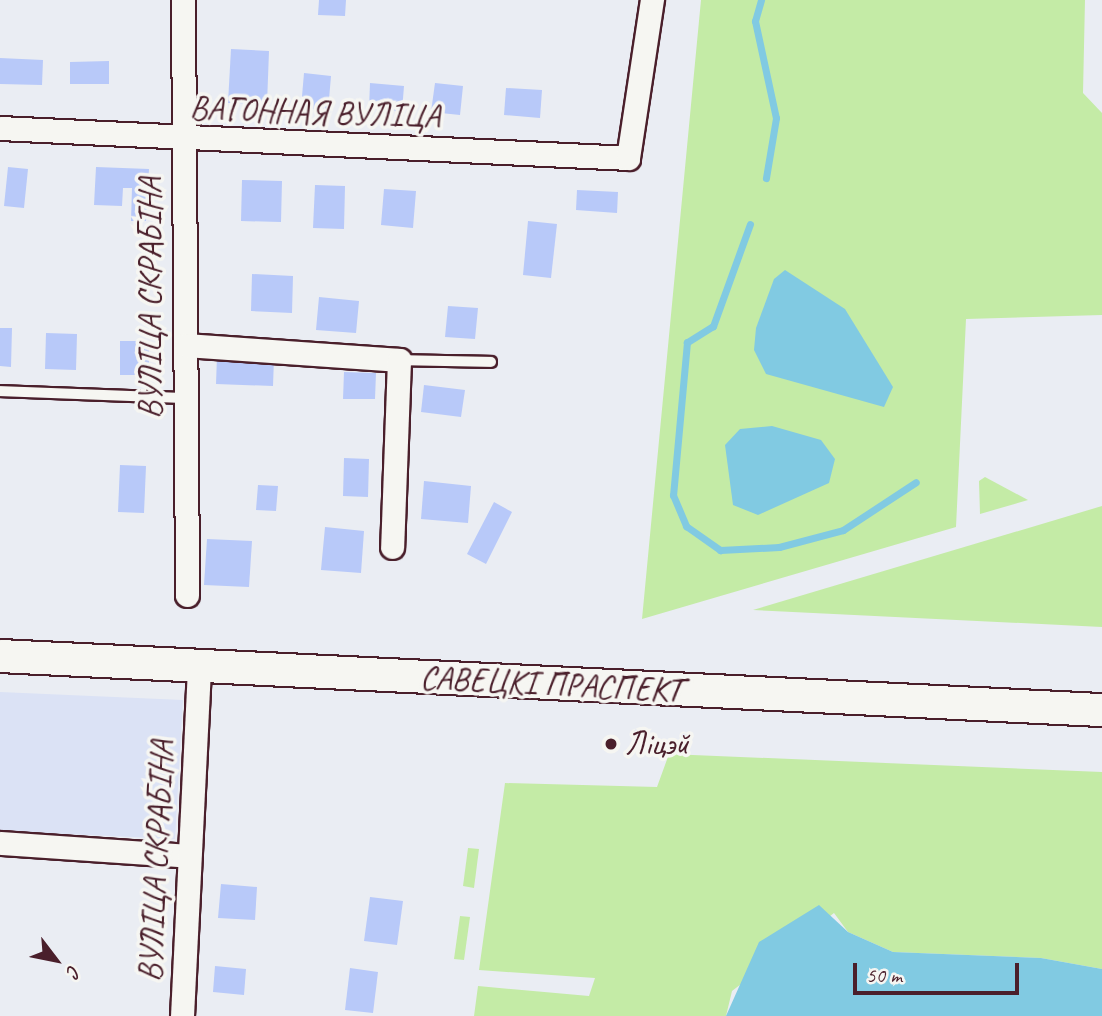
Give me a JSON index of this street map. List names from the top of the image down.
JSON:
{
  "streets": {
    "main road": ["САВЕЦКІ ПРАСПЕКТ"],
    "street": ["ВАГОННАЯ ВУЛІЦА", "ВУЛІЦА СКРАБІНА"]
  },
  "crossings": [
    ["ВАГОННАЯ ВУЛІЦА", "ВУЛІЦА СКРАБІНА"],
    ["ВУЛІЦА СКРАБІНА", "САВЕЦКІ ПРАСПЕКТ"]
  ],
  "places": ["Ліцэй"],
  "scale_bar": "50 m",
  "north": "bottom right"
}
